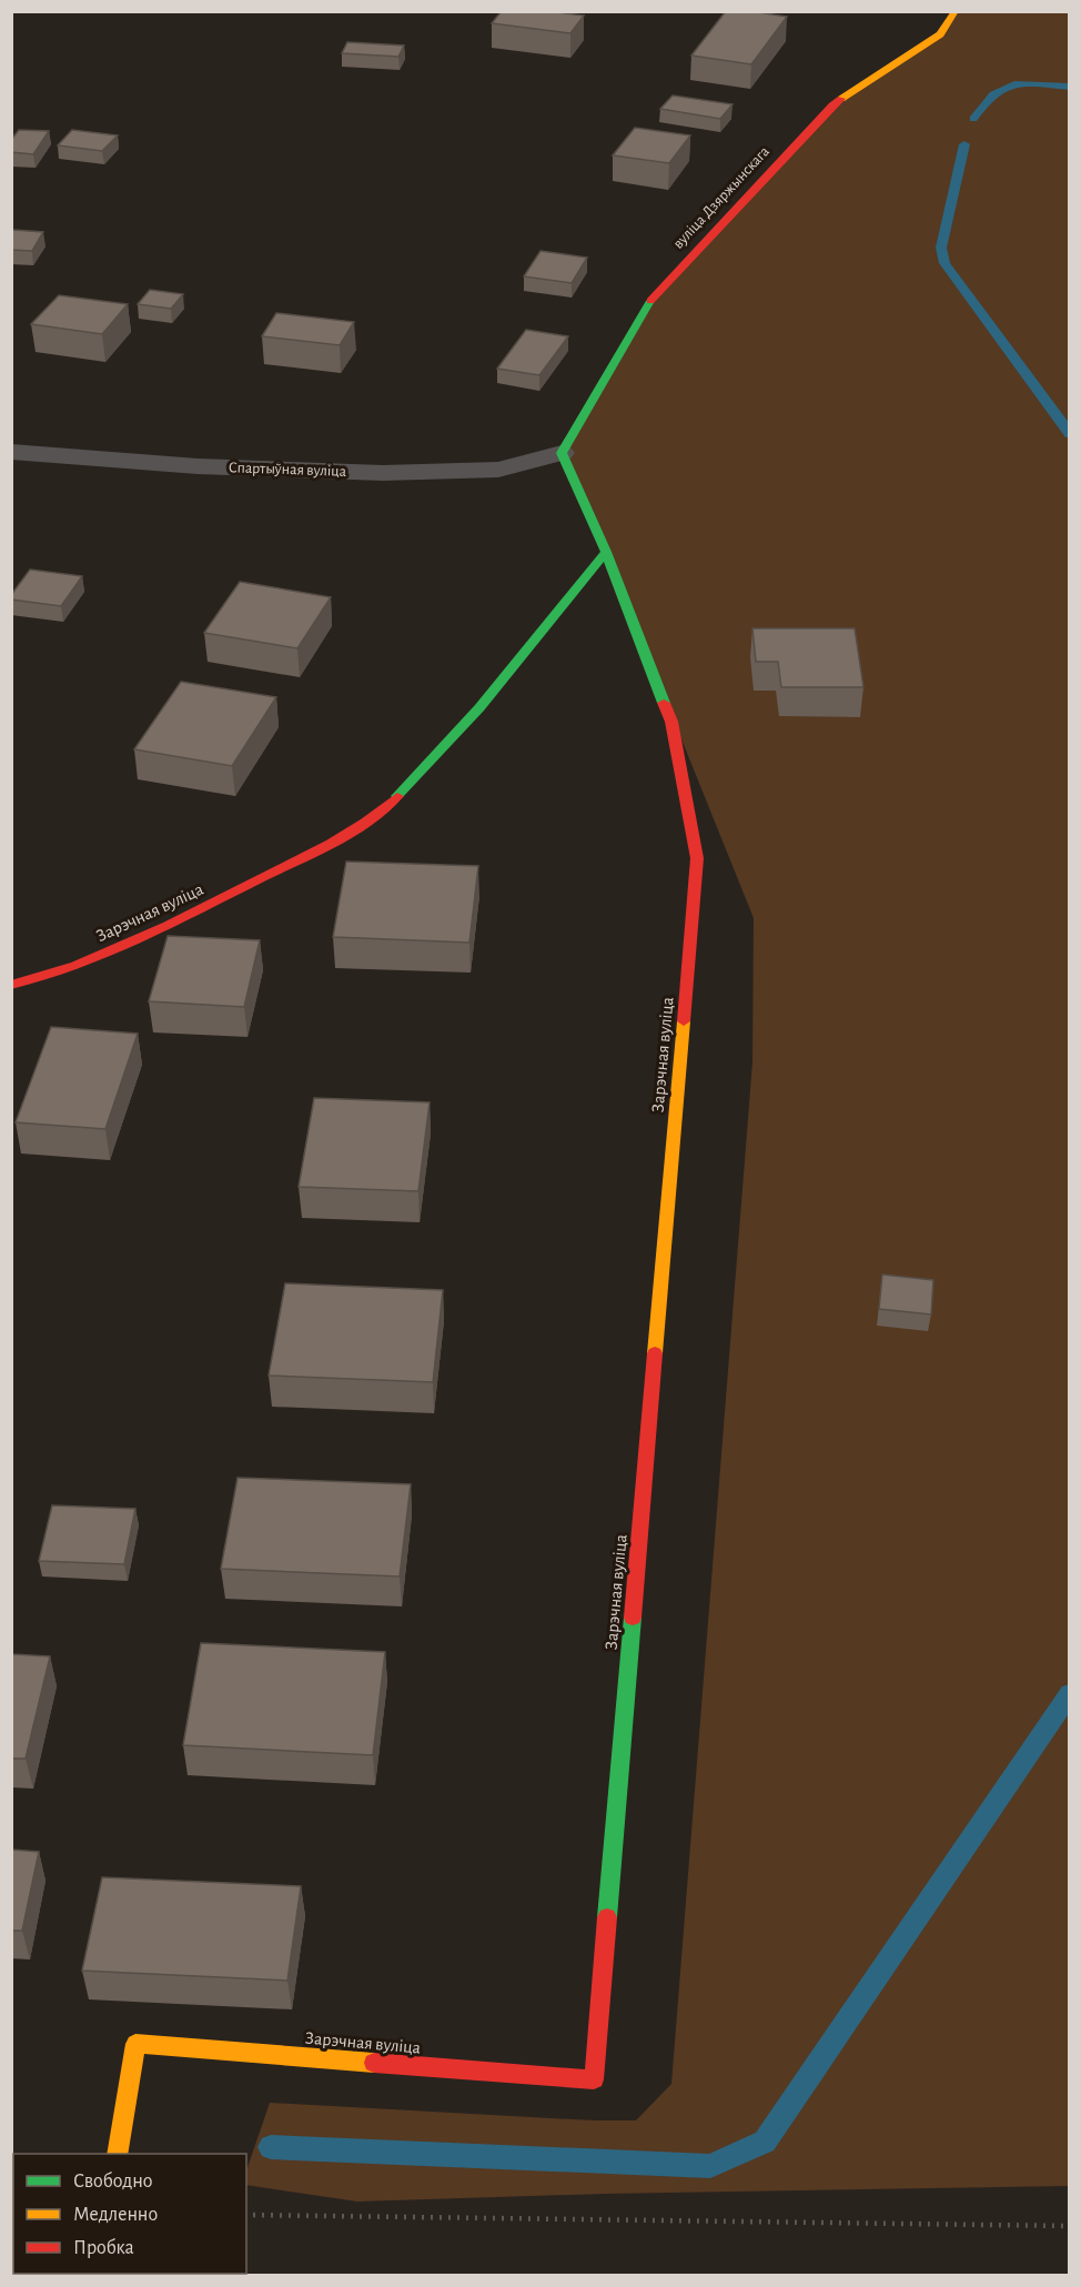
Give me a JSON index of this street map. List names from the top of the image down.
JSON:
{
  "streets": {
    "street": ["вуліца Дзяржынскага", "Спартыўная вуліца", "Зарэчная вуліца"]
  },
  "crossings": [
    ["вуліца Дзяржынскага", "Спартыўная вуліца"],
    ["вуліца Дзяржынскага", "Зарэчная вуліца"],
    ["Спартыўная вуліца", "Зарэчная вуліца"]
  ],
  "legend": ["Свободно", "Медленно", "Пробка"]
}
